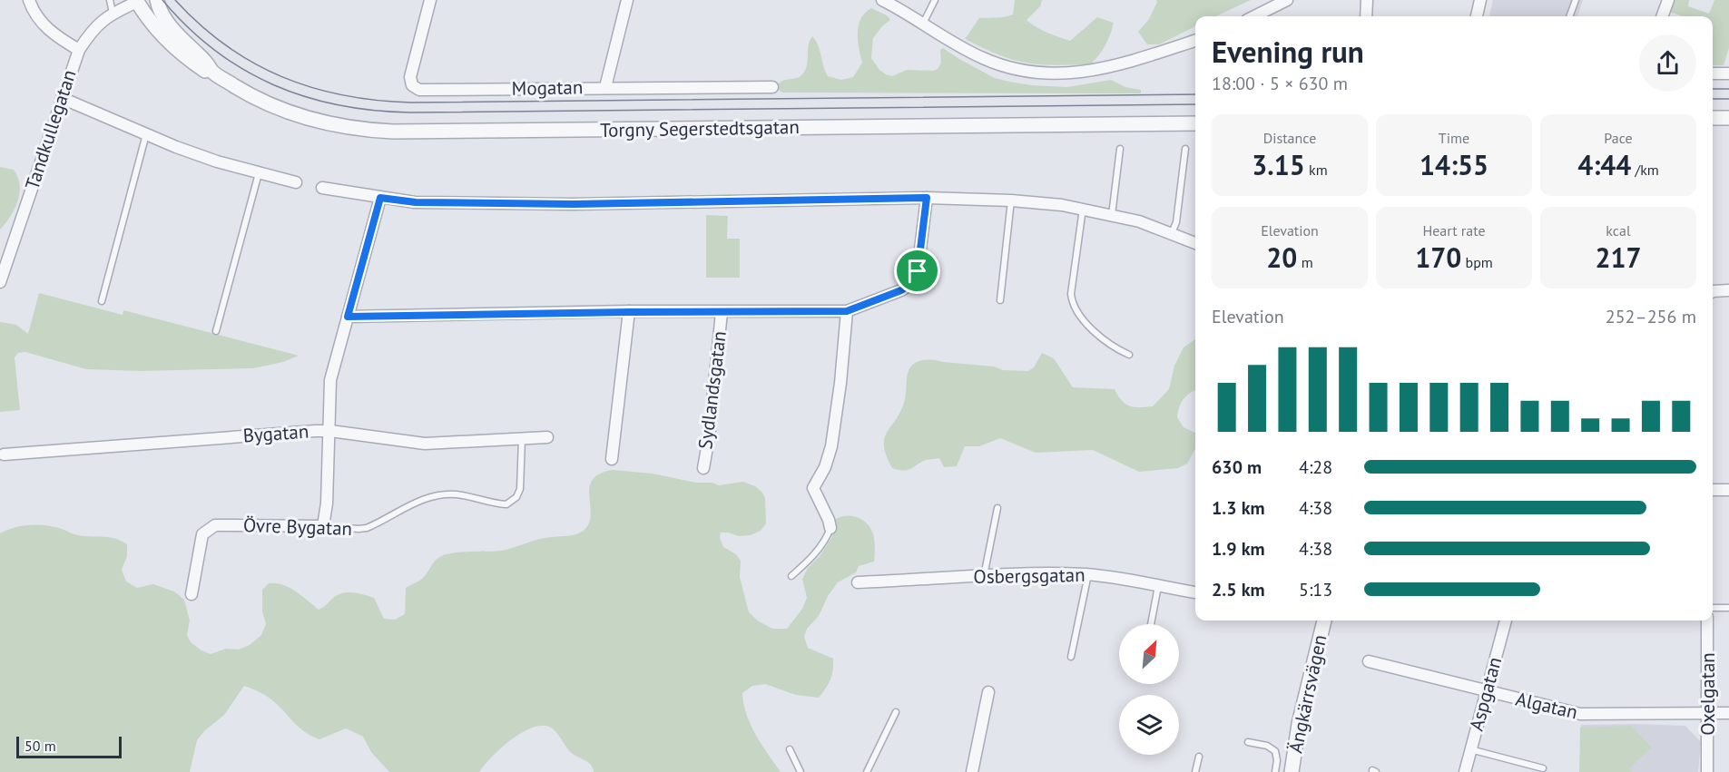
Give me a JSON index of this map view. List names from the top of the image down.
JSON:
{
  "streets": {
    "street": [
      "Mogatan",
      "Torgny Segerstedtsgatan",
      "Tandkullegatan",
      "Sydlandsgatan",
      "Bygatan",
      "Övre Bygatan",
      "Osbergsgatan",
      "Ängkärrsvägen",
      "Aspgatan",
      "Oxelgatan",
      "Algatan"
    ]
  },
  "crossings": [
    ["Torgny Segerstedtsgatan", "Tandkullegatan"],
    ["Bygatan", "Övre Bygatan"],
    ["Aspgatan", "Algatan"],
    ["Oxelgatan", "Algatan"]
  ],
  "scale_bar": "50 m",
  "north": "top right",
  "page": {
    "heading": ["Evening run", "18:00 · 5 × 630 m"],
    "stats": [
      ["Distance", "3.15 km"],
      ["Time", "14:55"],
      ["Pace", "4:44 /km"],
      ["Elevation", "20 m"],
      ["Heart rate", "170 bpm"],
      ["kcal", "217"]
    ],
    "chart": ["Elevation", "252–256 m"],
    "list": [
      {
        "name": "630 m",
        "note": "4:28"
      },
      {
        "name": "1.3 km",
        "note": "4:38"
      },
      {
        "name": "1.9 km",
        "note": "4:38"
      },
      {
        "name": "2.5 km",
        "note": "5:13"
      }
    ],
    "scale": "50 m"
  }
}
